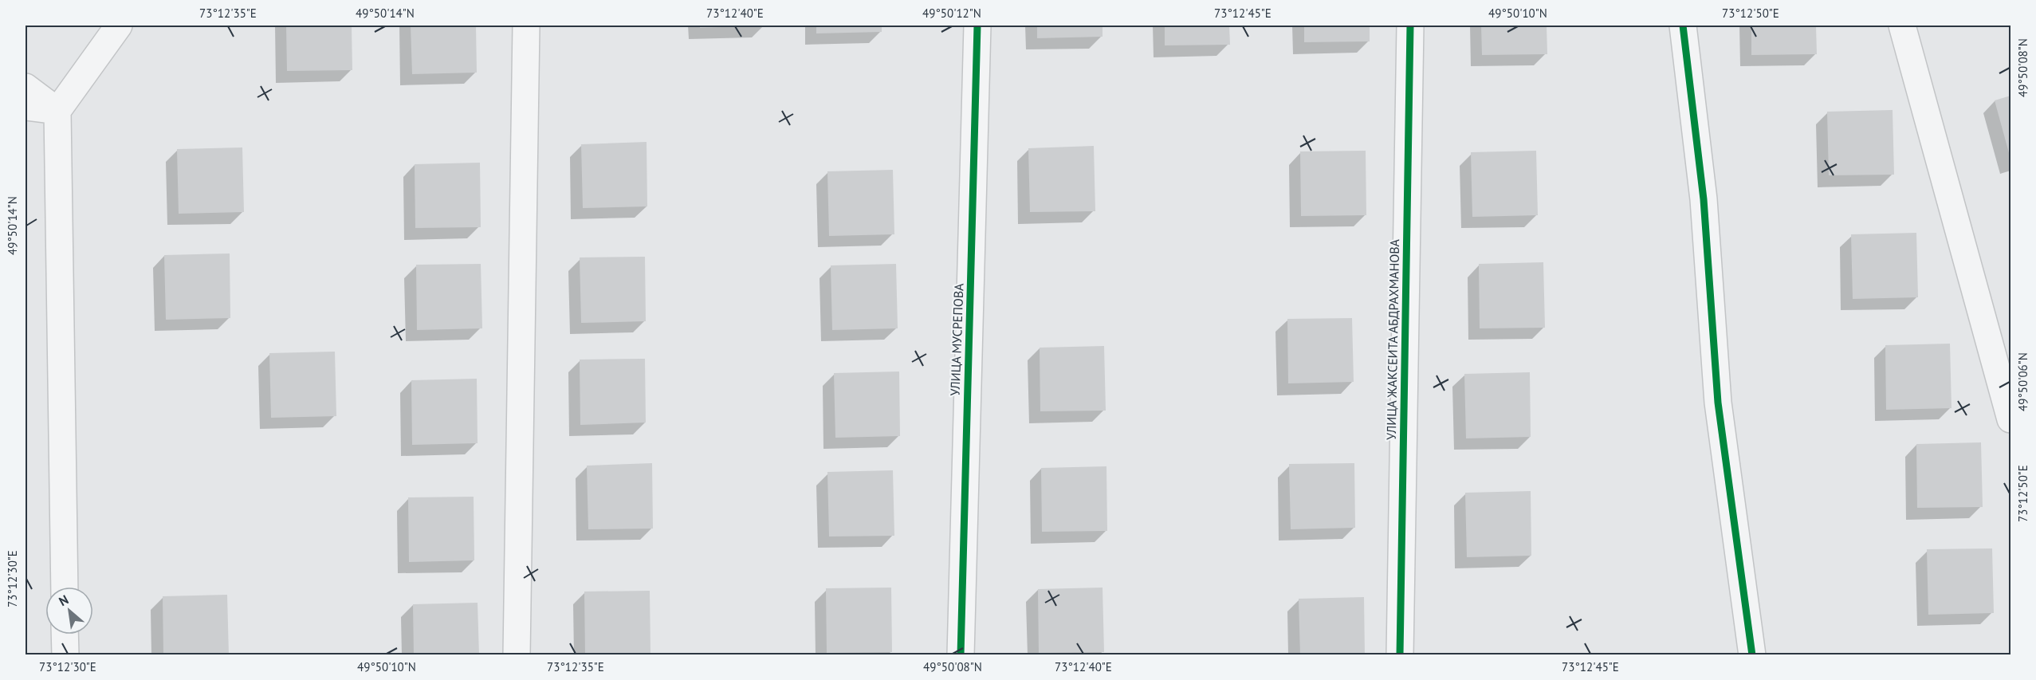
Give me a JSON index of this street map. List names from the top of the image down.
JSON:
{
  "streets": {
    "street": ["УЛИЦА МУСРЕПОВА", "УЛИЦА ЖАКСЕИТА АБДРАХМАНОВА"]
  },
  "north": "top left",
  "coordinates": [
    "73°12'35\"E",
    "49°50'14\"N",
    "73°12'40\"E",
    "49°50'12\"N",
    "73°12'45\"E",
    "49°50'10\"N",
    "73°12'50\"E",
    "49°50'08\"N",
    "49°50'06\"N",
    "73°12'30\"E"
  ]
}
